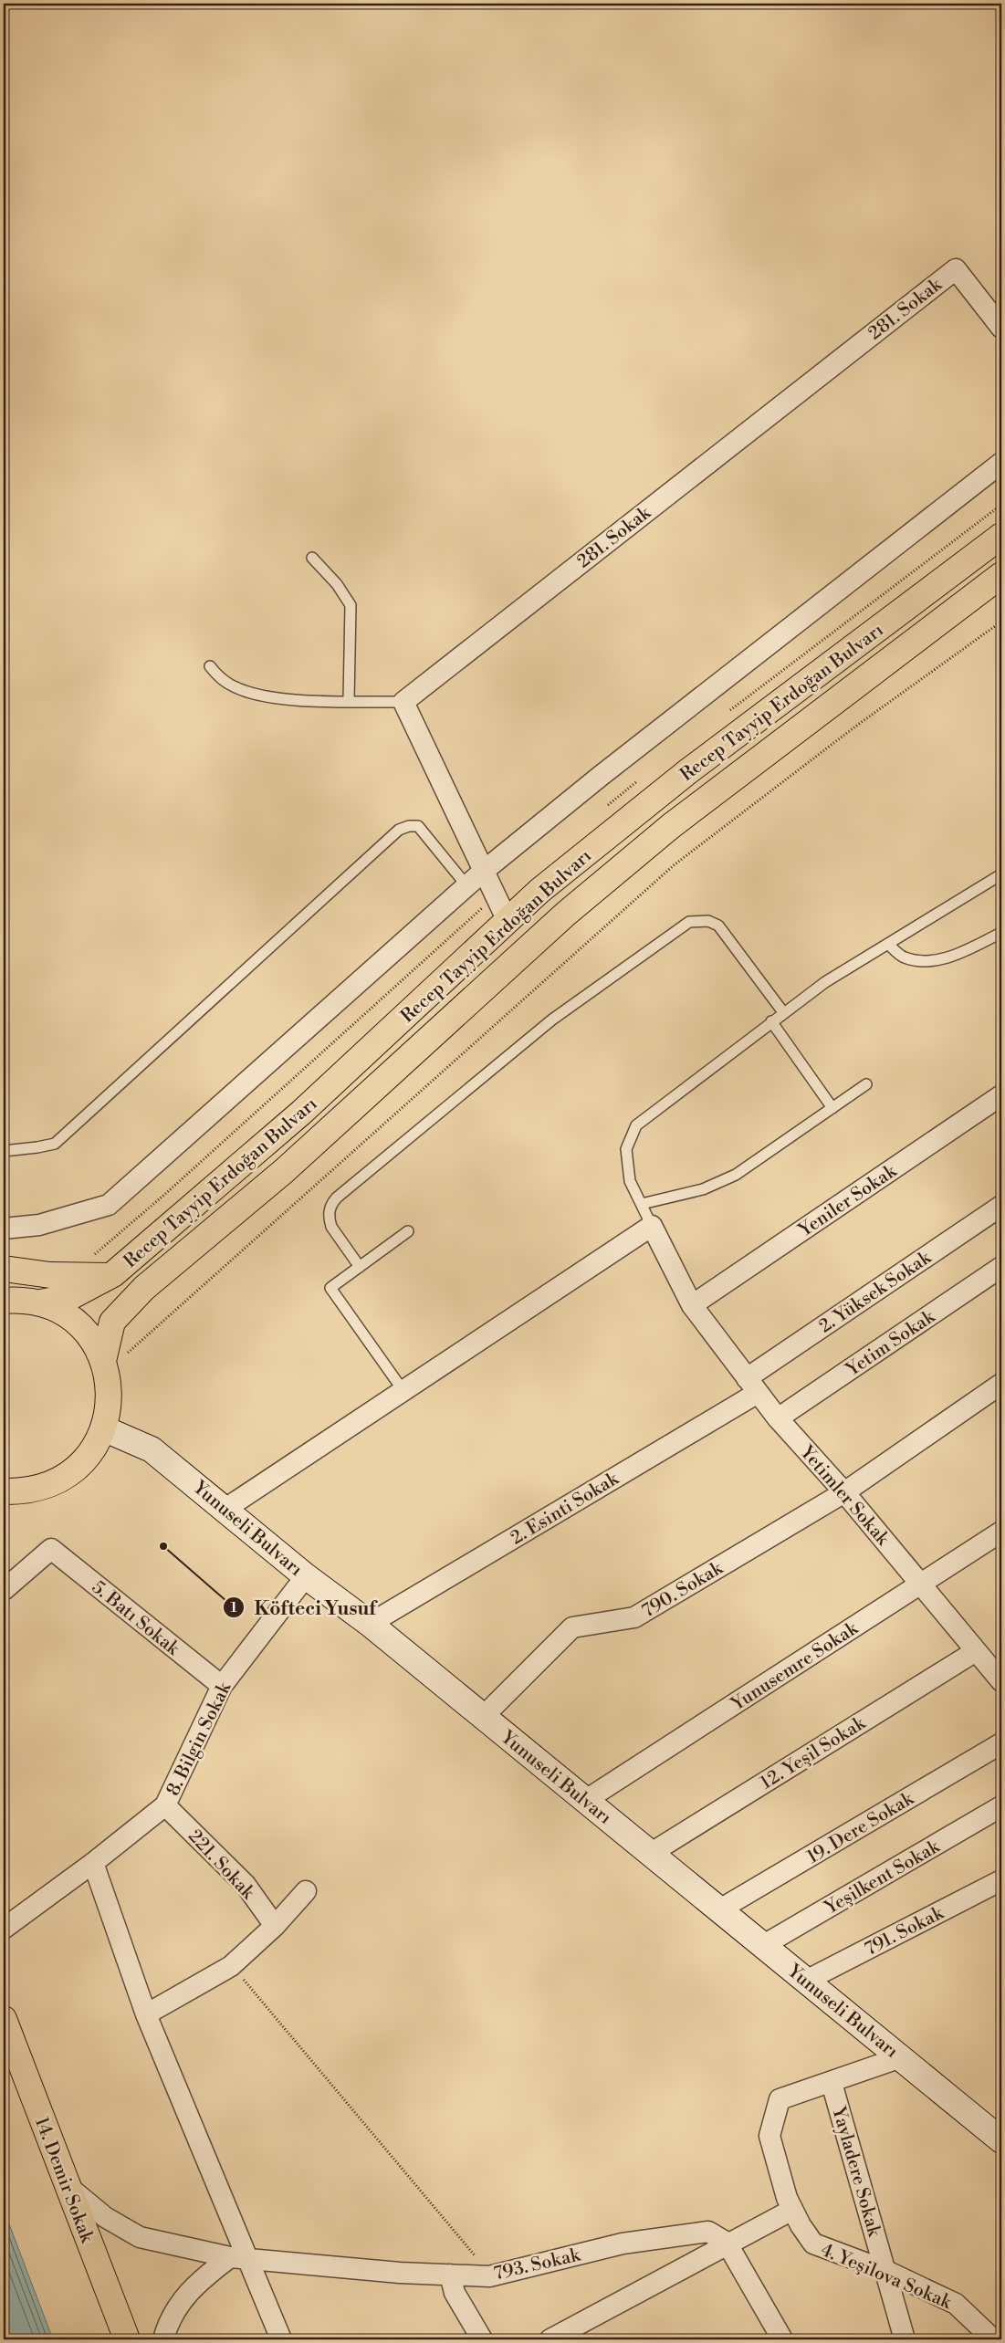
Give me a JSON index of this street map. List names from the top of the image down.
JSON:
{
  "streets": {
    "main road": ["Recep Tayyip Erdoğan Bulvarı", "Yunuseli Bulvarı", "14. Demir Sokak"],
    "street": [
      "281. Sokak",
      "Yeniler Sokak",
      "2. Yüksek Sokak",
      "Yetim Sokak",
      "Yetimler Sokak",
      "2. Esinti Sokak",
      "790. Sokak",
      "5. Batı Sokak",
      "Yunusemre Sokak",
      "8. Bilgin Sokak",
      "12. Yeşil Sokak",
      "19. Dere Sokak",
      "221. Sokak",
      "Yeşilkent Sokak",
      "791. Sokak",
      "Yayladere Sokak",
      "793. Sokak",
      "4. Yeşilova Sokak"
    ]
  },
  "crossings": [
    ["Yeniler Sokak", "Yetimler Sokak"],
    ["2. Yüksek Sokak", "Yetimler Sokak"],
    ["2. Yüksek Sokak", "2. Esinti Sokak"],
    ["Yetim Sokak", "Yetimler Sokak"],
    ["Yetimler Sokak", "2. Esinti Sokak"],
    ["Yetimler Sokak", "790. Sokak"],
    ["Yetimler Sokak", "Yunusemre Sokak"],
    ["Yetimler Sokak", "12. Yeşil Sokak"],
    ["2. Esinti Sokak", "Yunuseli Bulvarı"],
    ["Yunuseli Bulvarı", "790. Sokak"],
    ["Yunuseli Bulvarı", "Yunusemre Sokak"],
    ["Yunuseli Bulvarı", "8. Bilgin Sokak"],
    ["Yunuseli Bulvarı", "12. Yeşil Sokak"],
    ["Yunuseli Bulvarı", "19. Dere Sokak"],
    ["Yunuseli Bulvarı", "Yeşilkent Sokak"],
    ["Yunuseli Bulvarı", "791. Sokak"],
    ["5. Batı Sokak", "8. Bilgin Sokak"],
    ["8. Bilgin Sokak", "221. Sokak"],
    ["Yayladere Sokak", "4. Yeşilova Sokak"],
    ["14. Demir Sokak", "793. Sokak"]
  ],
  "places": ["Köfteci Yusuf"]
}
